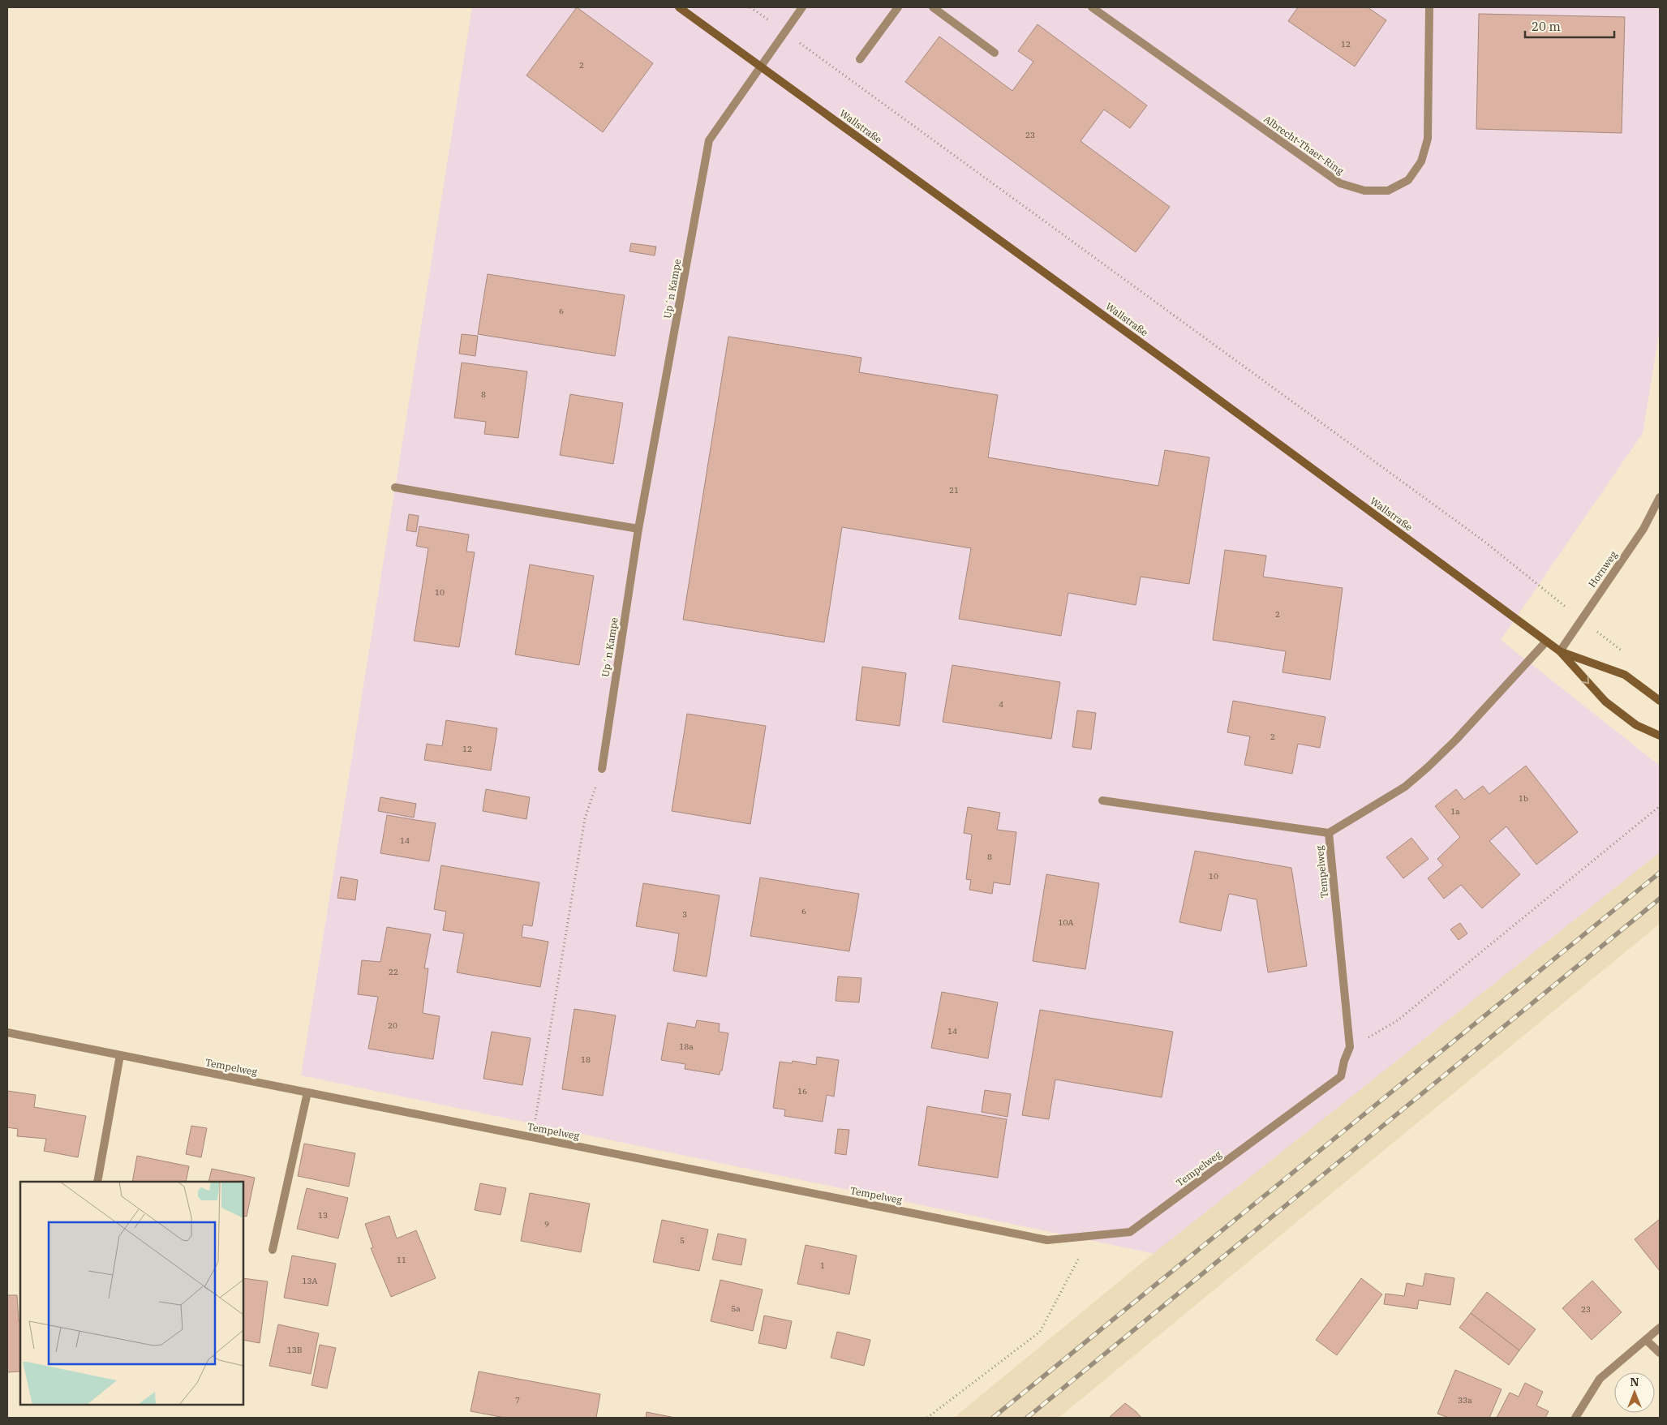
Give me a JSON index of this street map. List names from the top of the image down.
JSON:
{
  "streets": {
    "street": [
      "Wallstraße",
      "Albrecht-Thaer-Ring",
      "Up´n Kampe",
      "Hornweg",
      "Tempelweg"
    ]
  },
  "crossings": [
    ["Wallstraße", "Up´n Kampe"],
    ["Wallstraße", "Hornweg"],
    ["Wallstraße", "Tempelweg"]
  ],
  "house_numbers": [
    "12",
    "2",
    "23",
    "6",
    "8",
    "21",
    "10",
    "2",
    "4",
    "2",
    "12",
    "1b",
    "1a",
    "14",
    "8",
    "10",
    "6",
    "3",
    "10A",
    "22",
    "20",
    "14",
    "18a",
    "18",
    "16",
    "13",
    "9",
    "5",
    "11",
    "1",
    "13A",
    "5a",
    "23",
    "13B",
    "7",
    "33a"
  ],
  "scale_bar": "20 m",
  "north": "top"
}
